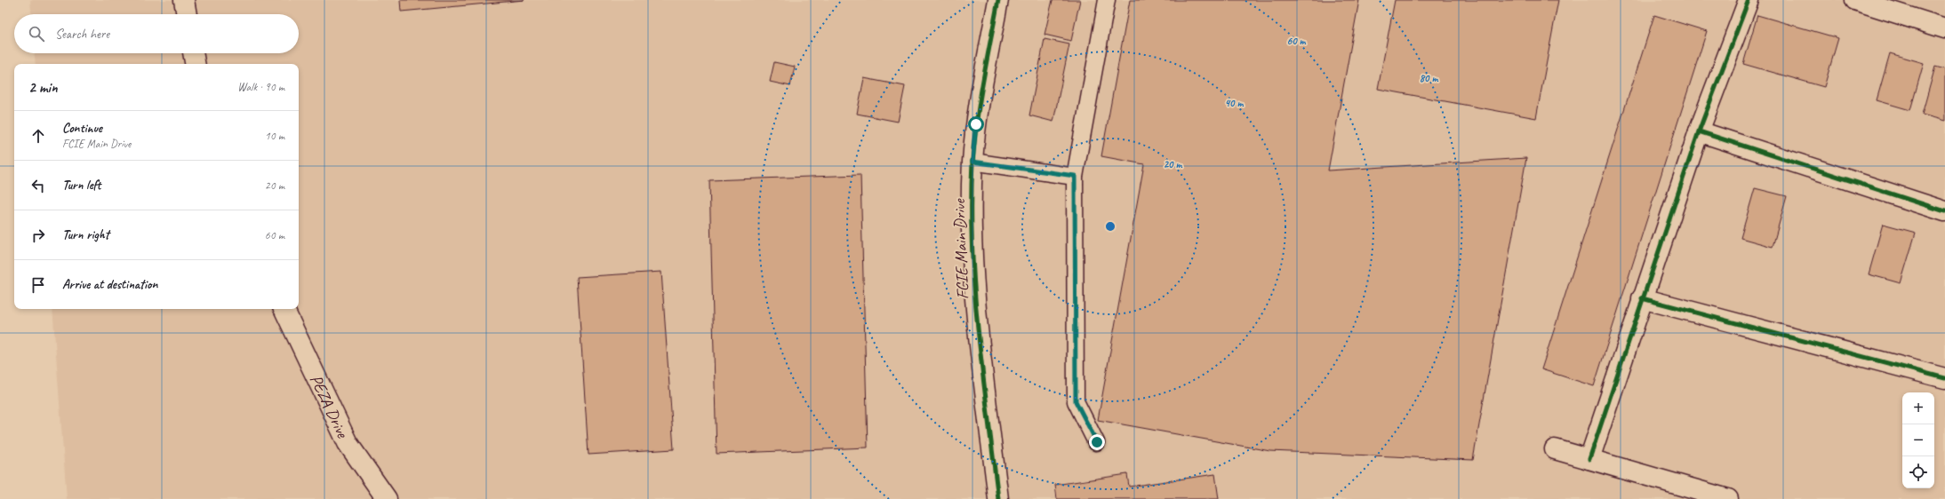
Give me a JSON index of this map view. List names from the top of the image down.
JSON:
{
  "streets": {
    "street": ["FCIE Main Drive", "PEZA Drive"]
  },
  "page": {
    "search": "Search here",
    "heading": ["2 min", "Walk · 90 m"],
    "list": [
      ["Continue", "FCIE Main Drive", "10 m"],
      ["Turn left", "20 m"],
      ["Turn right", "60 m"],
      "Arrive at destination"
    ],
    "map_buttons": ["+", "−"]
  },
  "rings": [
    "60 m",
    "80 m",
    "40 m",
    "20 m"
  ]
}
